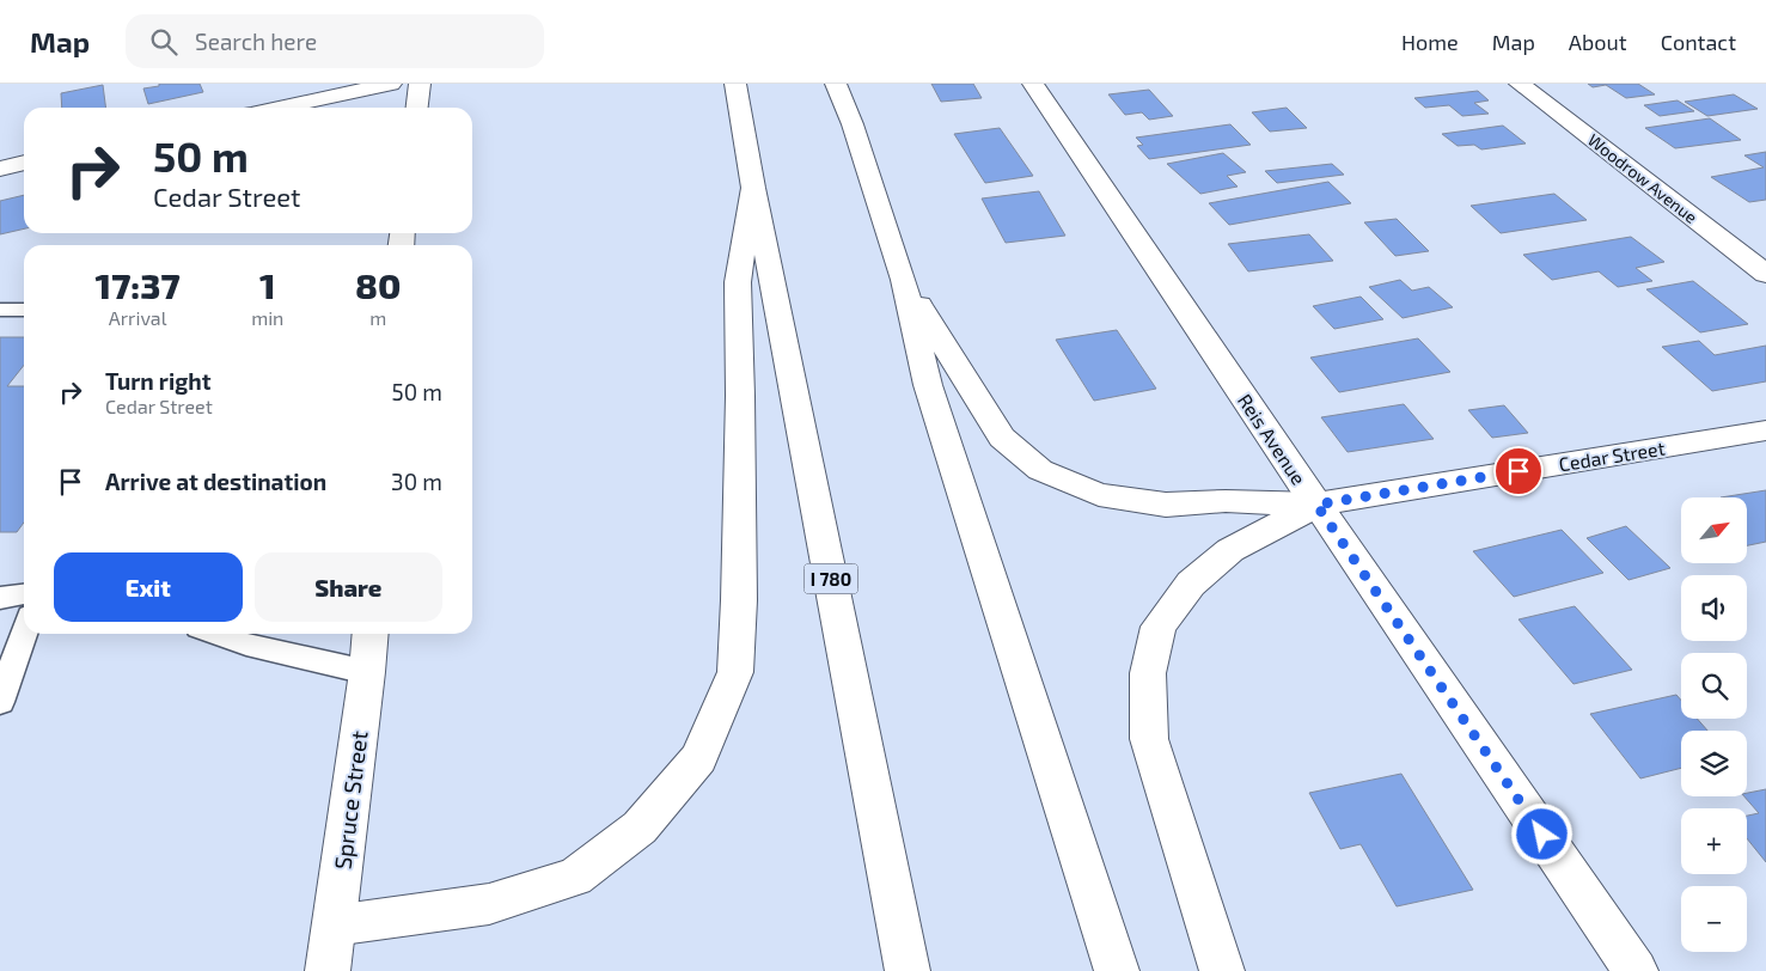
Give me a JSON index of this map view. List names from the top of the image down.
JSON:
{
  "streets": {
    "main road": [
      "Woodrow Avenue",
      "Reis Avenue",
      "Cedar Street",
      "I 780",
      "Spruce Street"
    ]
  },
  "crossings": [
    ["Reis Avenue", "Cedar Street"]
  ],
  "north": "top right",
  "page": {
    "header": "Map",
    "search": "Search here",
    "nav": [
      "Home",
      "Map",
      "About",
      "Contact"
    ],
    "turn": ["50 m", "Cedar Street"],
    "eta": [
      "17:37",
      "Arrival",
      "1",
      "min",
      "80",
      "m"
    ],
    "list": [
      {
        "name": "Turn right",
        "note": "Cedar Street",
        "value": "50 m"
      },
      {
        "name": "Arrive at destination",
        "value": "30 m"
      }
    ],
    "map_buttons": ["+", "−"],
    "buttons": ["Exit", "Share"]
  }
}
